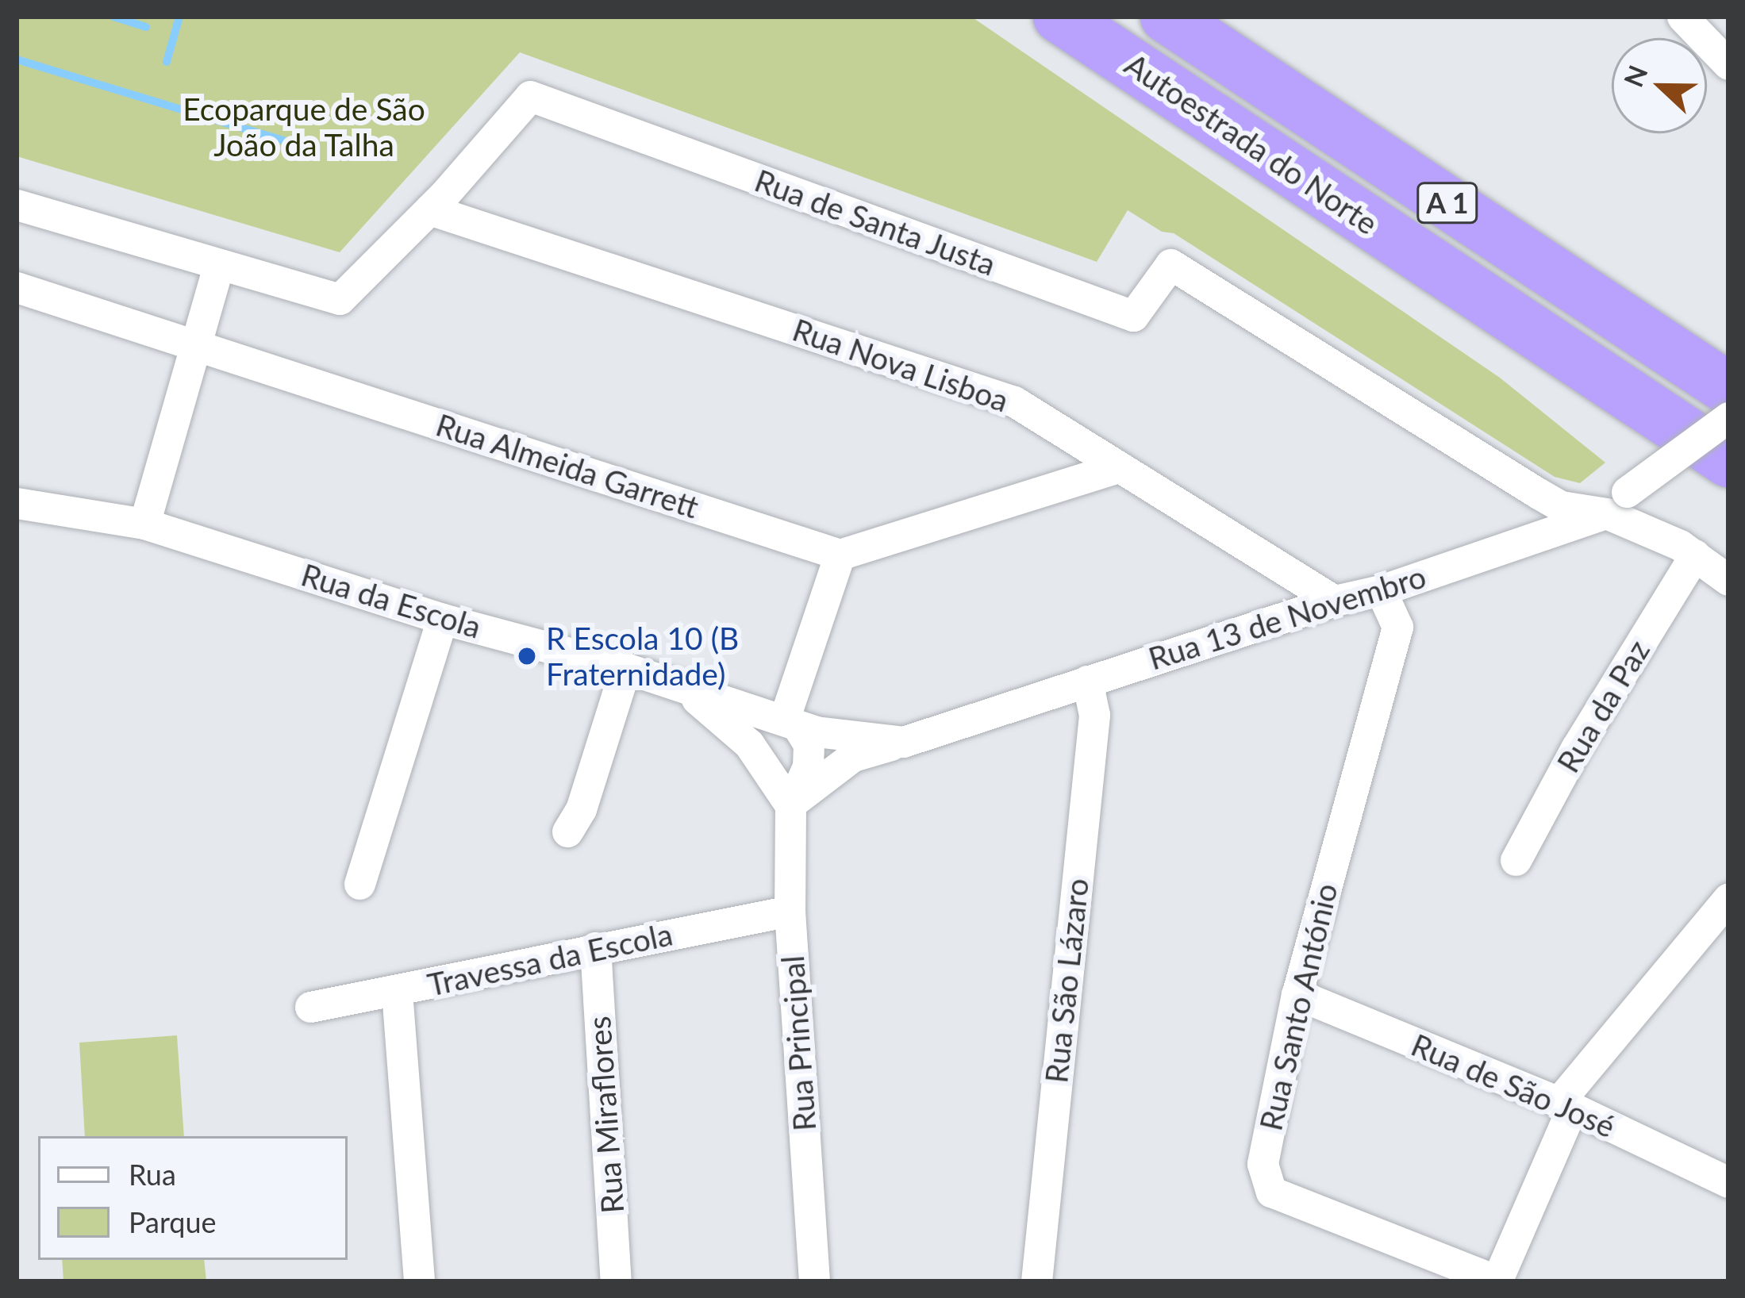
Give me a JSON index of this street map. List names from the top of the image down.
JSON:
{
  "streets": {
    "highway": ["Autoestrada do Norte", "A 1"],
    "street": [
      "Rua de Santa Justa",
      "Rua Nova Lisboa",
      "Rua Almeida Garrett",
      "Rua da Escola",
      "Rua 13 de Novembro",
      "Rua da Paz",
      "Travessa da Escola",
      "Rua São Lázaro",
      "Rua Santo António",
      "Rua Principal",
      "Rua de São José",
      "Rua Miraflores"
    ]
  },
  "crossings": [
    ["Rua de Santa Justa", "Rua Nova Lisboa"],
    ["Rua de Santa Justa", "Rua 13 de Novembro"],
    ["Rua de Santa Justa", "Rua da Paz"],
    ["Rua Nova Lisboa", "Rua 13 de Novembro"],
    ["Rua da Escola", "Rua 13 de Novembro"],
    ["Rua 13 de Novembro", "Rua São Lázaro"],
    ["Rua 13 de Novembro", "Rua Santo António"],
    ["Travessa da Escola", "Rua Principal"],
    ["Travessa da Escola", "Rua Miraflores"],
    ["Rua Santo António", "Rua de São José"]
  ],
  "parks": ["Ecoparque de São João da Talha"],
  "places": ["R Escola 10 (B Fraternidade)"],
  "legend": ["Rua", "Parque"],
  "north": "left"
}
